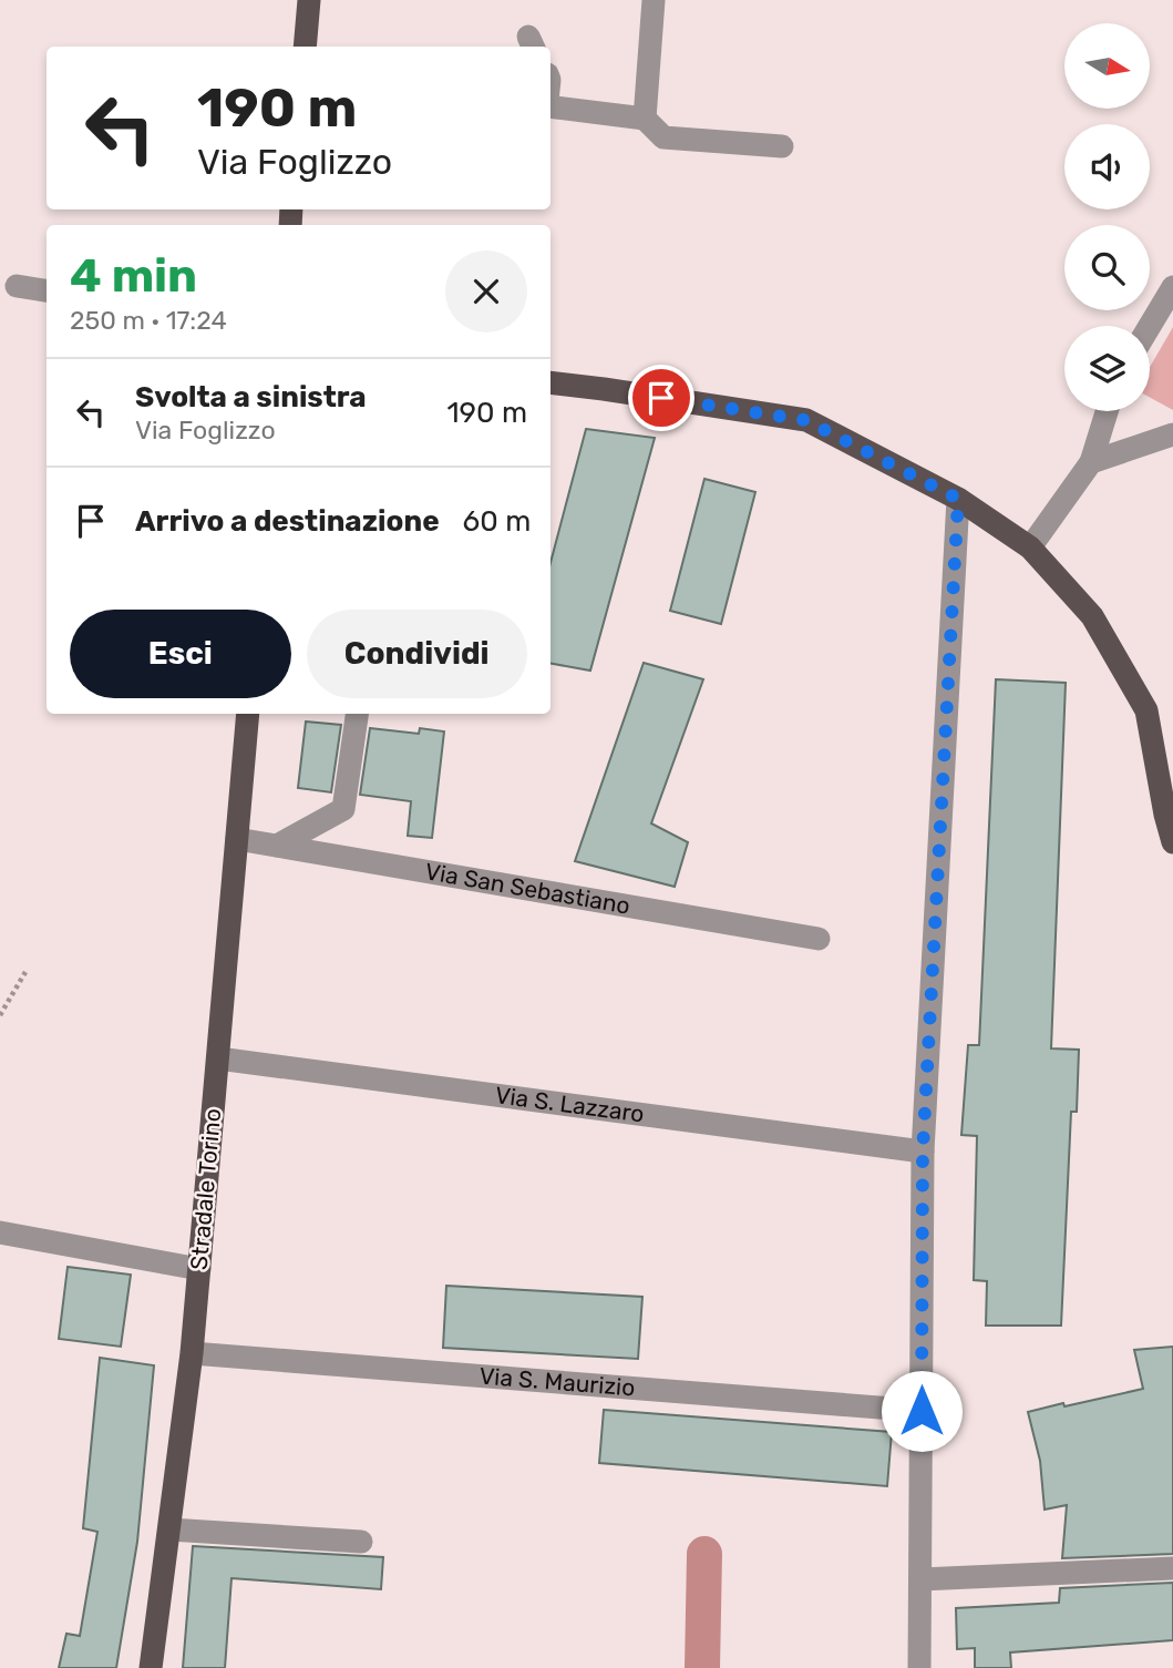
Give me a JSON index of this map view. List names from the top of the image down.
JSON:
{
  "streets": {
    "main road": ["Stradale Torino"],
    "street": ["Via San Sebastiano", "Via S. Lazzaro", "Via S. Maurizio"]
  },
  "crossings": [
    ["Via San Sebastiano", "Stradale Torino"],
    ["Via S. Lazzaro", "Stradale Torino"],
    ["Stradale Torino", "Via S. Maurizio"]
  ],
  "north": "right",
  "page": {
    "turn": ["190 m", "Via Foglizzo"],
    "heading": ["4 min", "250 m · 17:24"],
    "list": [
      {
        "name": "Svolta a sinistra",
        "note": "Via Foglizzo",
        "value": "190 m"
      },
      {
        "name": "Arrivo a destinazione",
        "value": "60 m"
      }
    ],
    "buttons": ["Esci", "Condividi"]
  }
}
